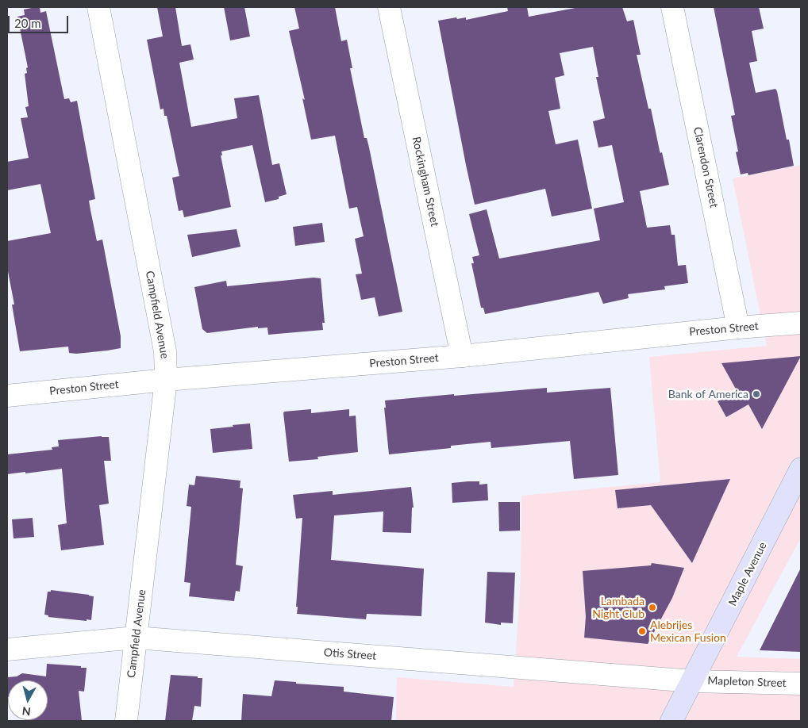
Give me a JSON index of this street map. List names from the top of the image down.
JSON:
{
  "streets": {
    "main road": ["Maple Avenue"],
    "street": [
      "Clarendon Street",
      "Rockingham Street",
      "Campfield Avenue",
      "Preston Street",
      "Otis Street",
      "Mapleton Street"
    ]
  },
  "crossings": [
    ["Clarendon Street", "Preston Street"],
    ["Rockingham Street", "Preston Street"],
    ["Campfield Avenue", "Preston Street"],
    ["Campfield Avenue", "Otis Street"],
    ["Maple Avenue", "Otis Street"],
    ["Maple Avenue", "Mapleton Street"],
    ["Otis Street", "Mapleton Street"]
  ],
  "places": ["Bank of America", "Lambada Night Club", "Alebrijes Mexican Fusion"],
  "scale_bar": "20 m",
  "north": "bottom"
}
